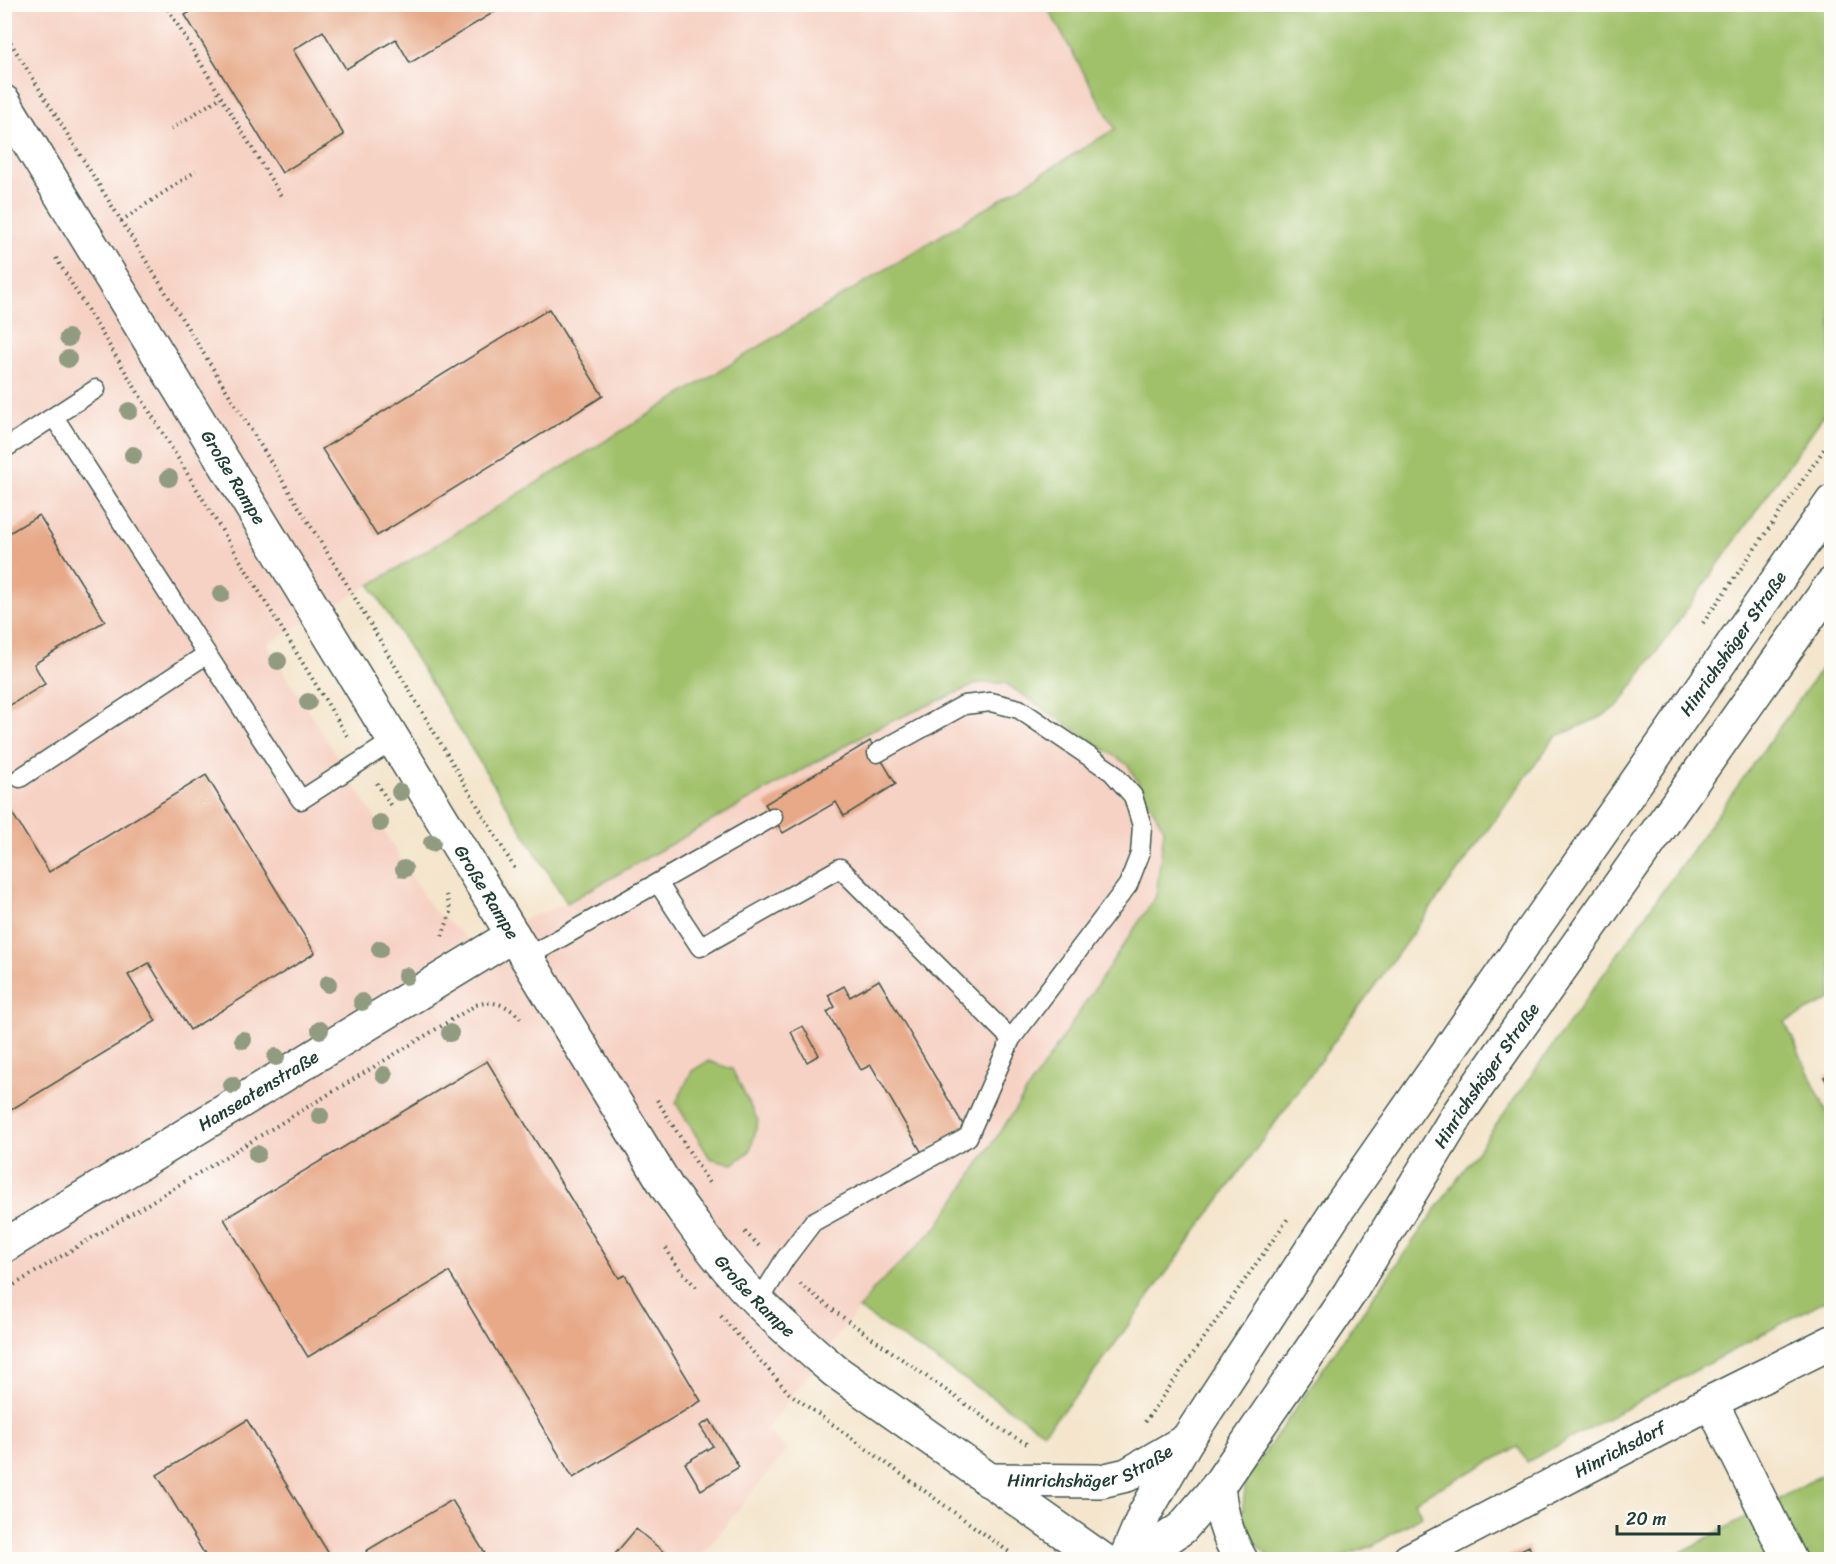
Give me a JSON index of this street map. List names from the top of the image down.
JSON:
{
  "streets": {
    "street": [
      "Große Rampe",
      "Hinrichshäger Straße",
      "Hanseatenstraße",
      "Hinrichsdorf"
    ]
  },
  "crossings": [
    ["Große Rampe", "Hinrichshäger Straße"],
    ["Große Rampe", "Hanseatenstraße"]
  ],
  "scale_bar": "20 m"
}
